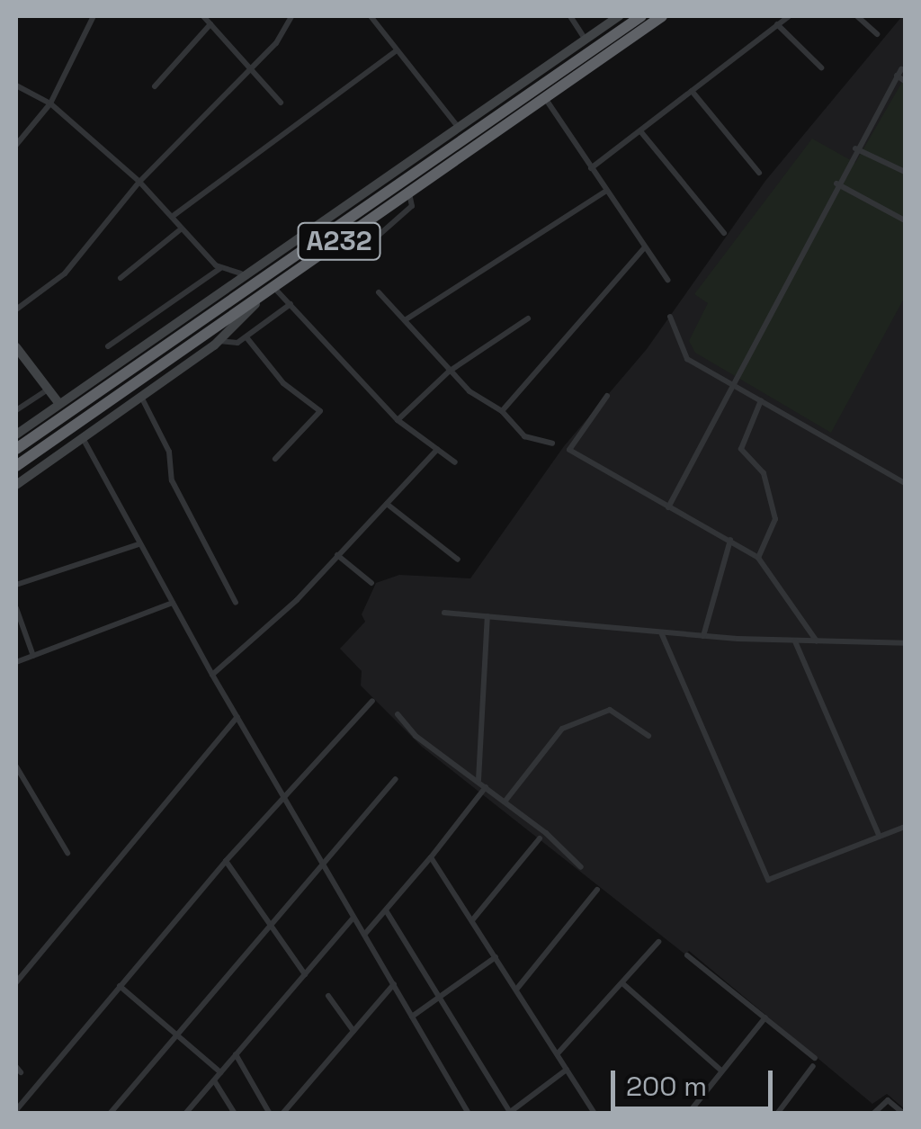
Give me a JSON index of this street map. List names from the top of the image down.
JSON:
{
  "streets": {
    "highway": ["A232"]
  },
  "scale_bar": "200 m"
}
